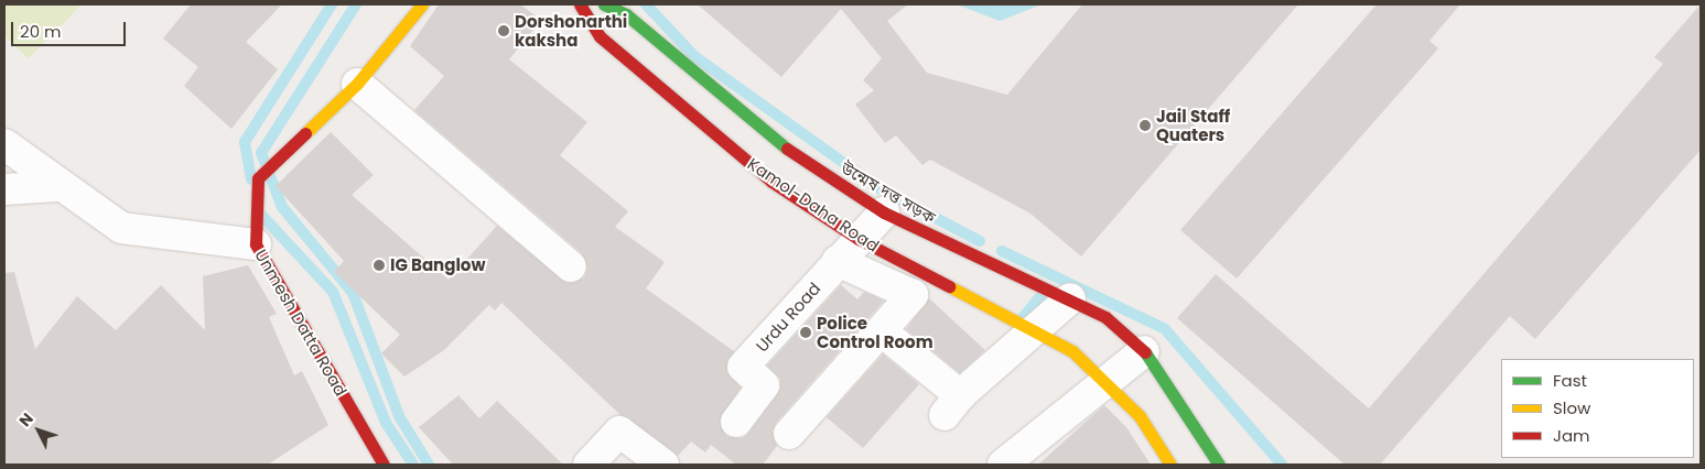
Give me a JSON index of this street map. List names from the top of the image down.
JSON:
{
  "streets": {
    "main road": ["উন্মেষ দত্ত সড়ক", "Kamol-Daha Road", "Unmesh Datta Road"],
    "street": ["Urdu Road"]
  },
  "crossings": [
    ["উন্মেষ দত্ত সড়ক", "Urdu Road"],
    ["Kamol-Daha Road", "Urdu Road"]
  ],
  "places": [
    "Dorshonarthi kaksha",
    "Jail Staff Quaters",
    "IG Banglow",
    "Police Control Room"
  ],
  "legend": ["Fast", "Slow", "Jam"],
  "scale_bar": "20 m",
  "north": "top left"
}
